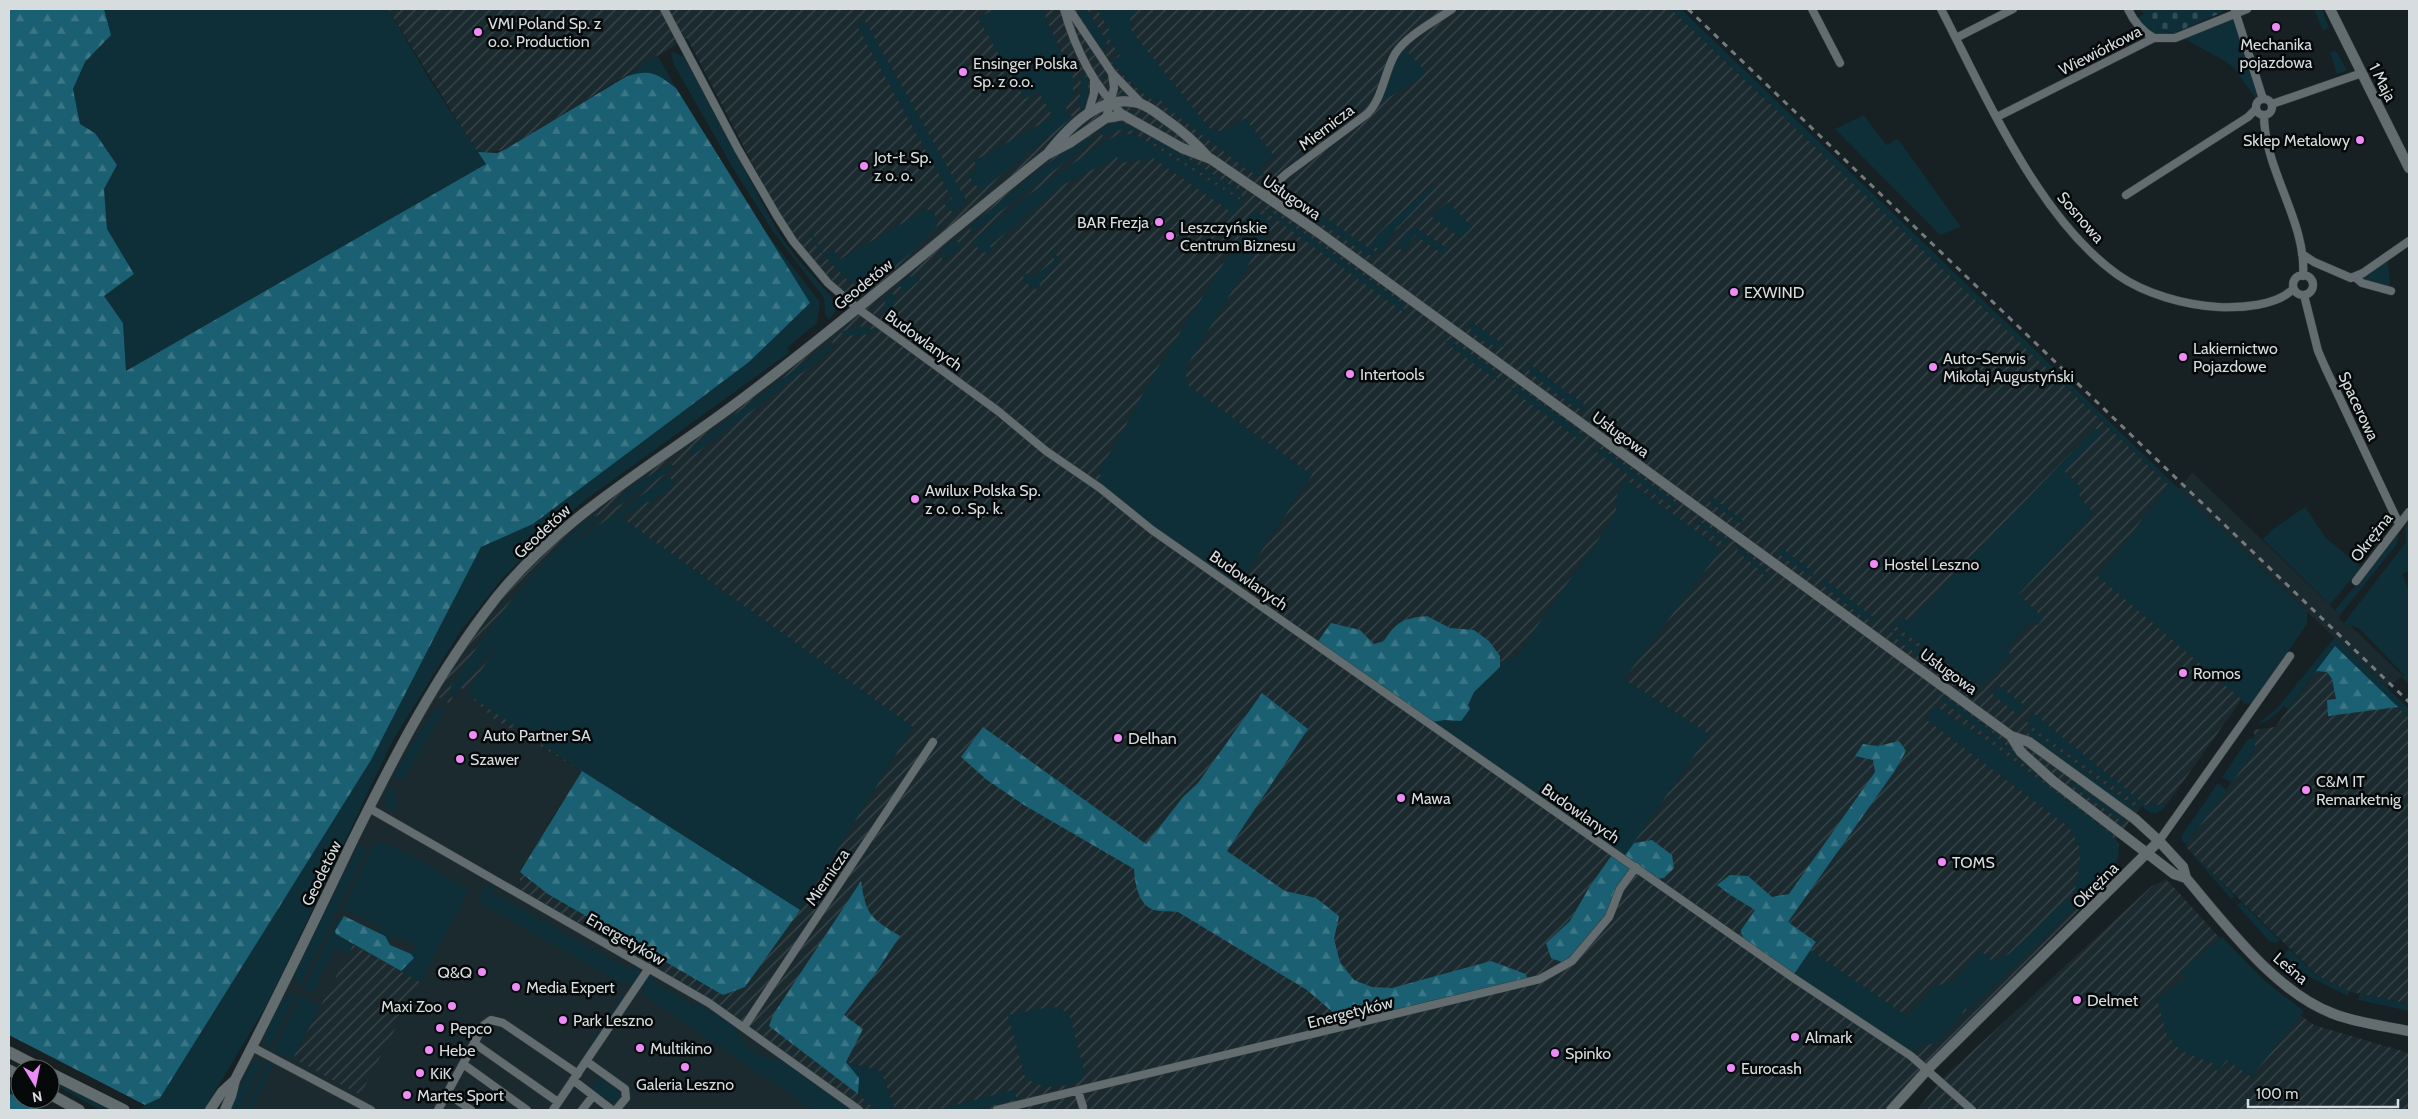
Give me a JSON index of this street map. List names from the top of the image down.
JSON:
{
  "streets": {
    "street": [
      "Wiewiórkowa",
      "1 Maja",
      "Miernicza",
      "Usługowa",
      "Sosnowa",
      "Geodetów",
      "Budowlanych",
      "Spacerowa",
      "Okrężna",
      "Energetyków",
      "Leśna"
    ]
  },
  "crossings": [
    ["Wiewiórkowa", "Sosnowa"],
    ["Miernicza", "Usługowa"],
    ["Miernicza", "Energetyków"],
    ["Usługowa", "Geodetów"],
    ["Usługowa", "Okrężna"],
    ["Usługowa", "Leśna"],
    ["Sosnowa", "Spacerowa"],
    ["Geodetów", "Budowlanych"],
    ["Geodetów", "Energetyków"],
    ["Budowlanych", "Okrężna"],
    ["Budowlanych", "Energetyków"],
    ["Spacerowa", "Okrężna"],
    ["Okrężna", "Leśna"]
  ],
  "places": [
    "Mechanika pojazdowa",
    "VMI Poland Sp. z o.o. Production",
    "Ensinger Polska Sp. z o.o.",
    "Sklep Metalowy",
    "Jot-Ł Sp. z o. o.",
    "BAR Frezja",
    "Leszczyńskie Centrum Biznesu",
    "EXWIND",
    "Lakiernictwo Pojazdowe",
    "Auto-Serwis Mikołaj Augustyński",
    "Intertools",
    "Awilux Polska Sp. z o. o. Sp. k.",
    "Hostel Leszno",
    "Romos",
    "Auto Partner SA",
    "Delhan",
    "Szawer",
    "C&M IT Remarketnig",
    "Mawa",
    "TOMS",
    "Q&Q",
    "Media Expert",
    "Delmet",
    "Maxi Zoo",
    "Park Leszno",
    "Pepco",
    "Almark",
    "Multikino",
    "Hebe",
    "Spinko",
    "Galeria Leszno",
    "Eurocash",
    "KiK",
    "Martes Sport"
  ],
  "scale_bar": "100 m",
  "north": "bottom"
}
